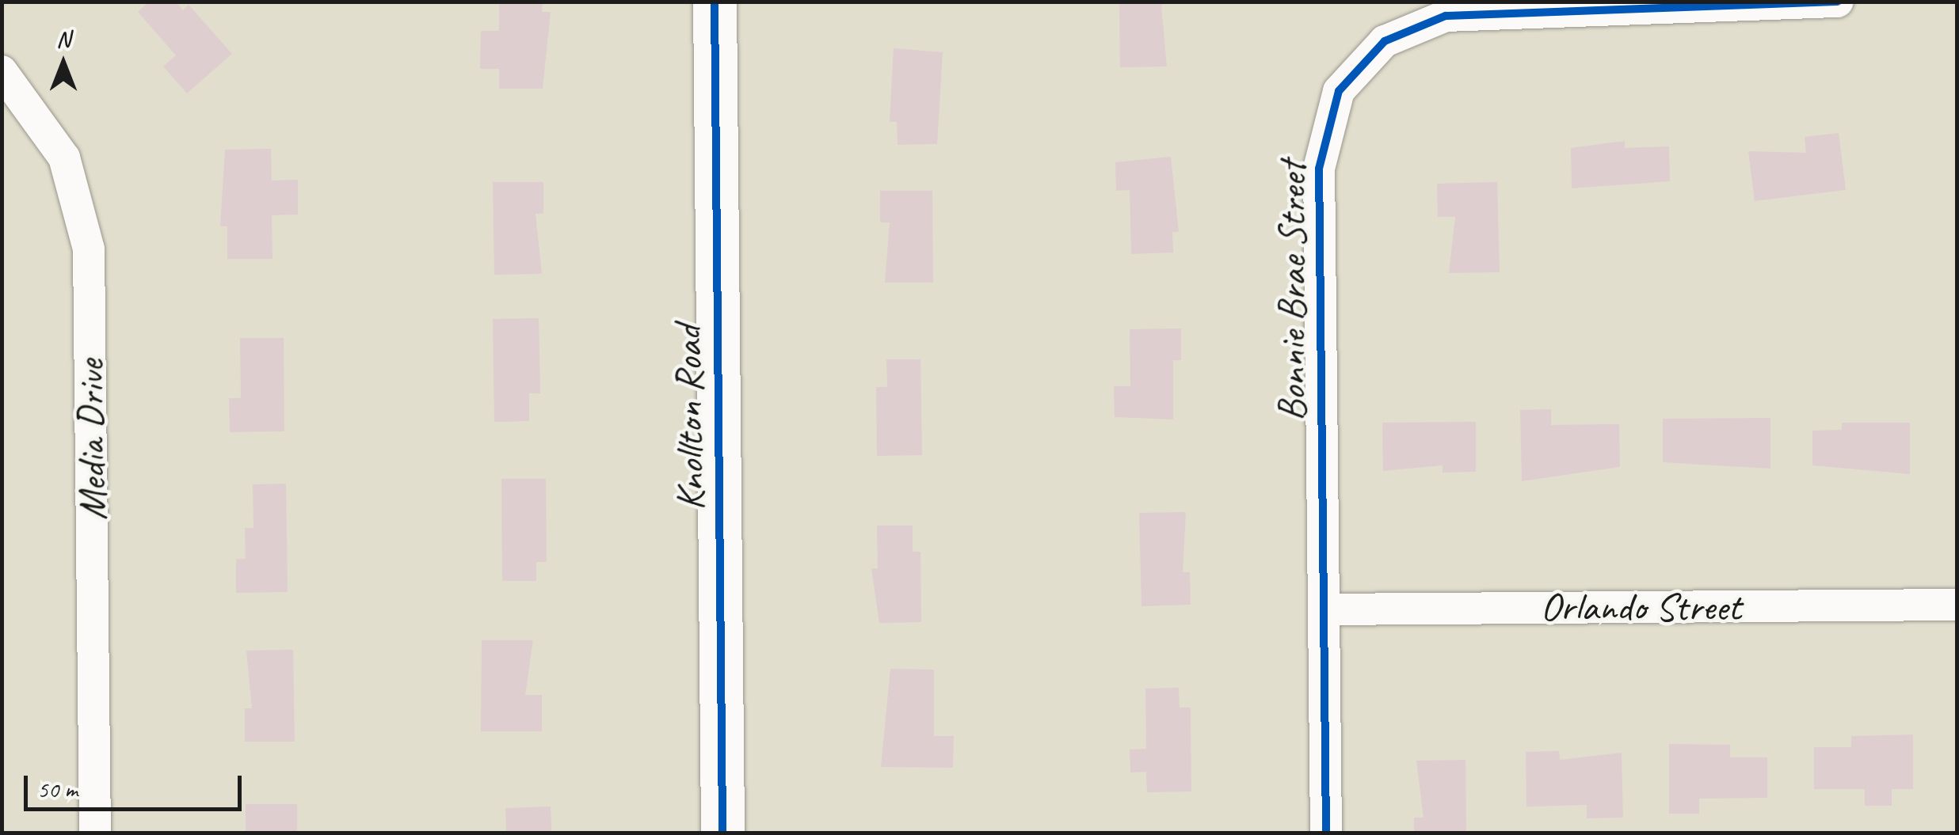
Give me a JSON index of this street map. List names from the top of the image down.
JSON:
{
  "streets": {
    "street": [
      "Bonnie Brae Street",
      "Knollton Road",
      "Media Drive",
      "Orlando Street"
    ]
  },
  "crossings": [
    ["Bonnie Brae Street", "Orlando Street"]
  ],
  "scale_bar": "50 m",
  "north": "top"
}
